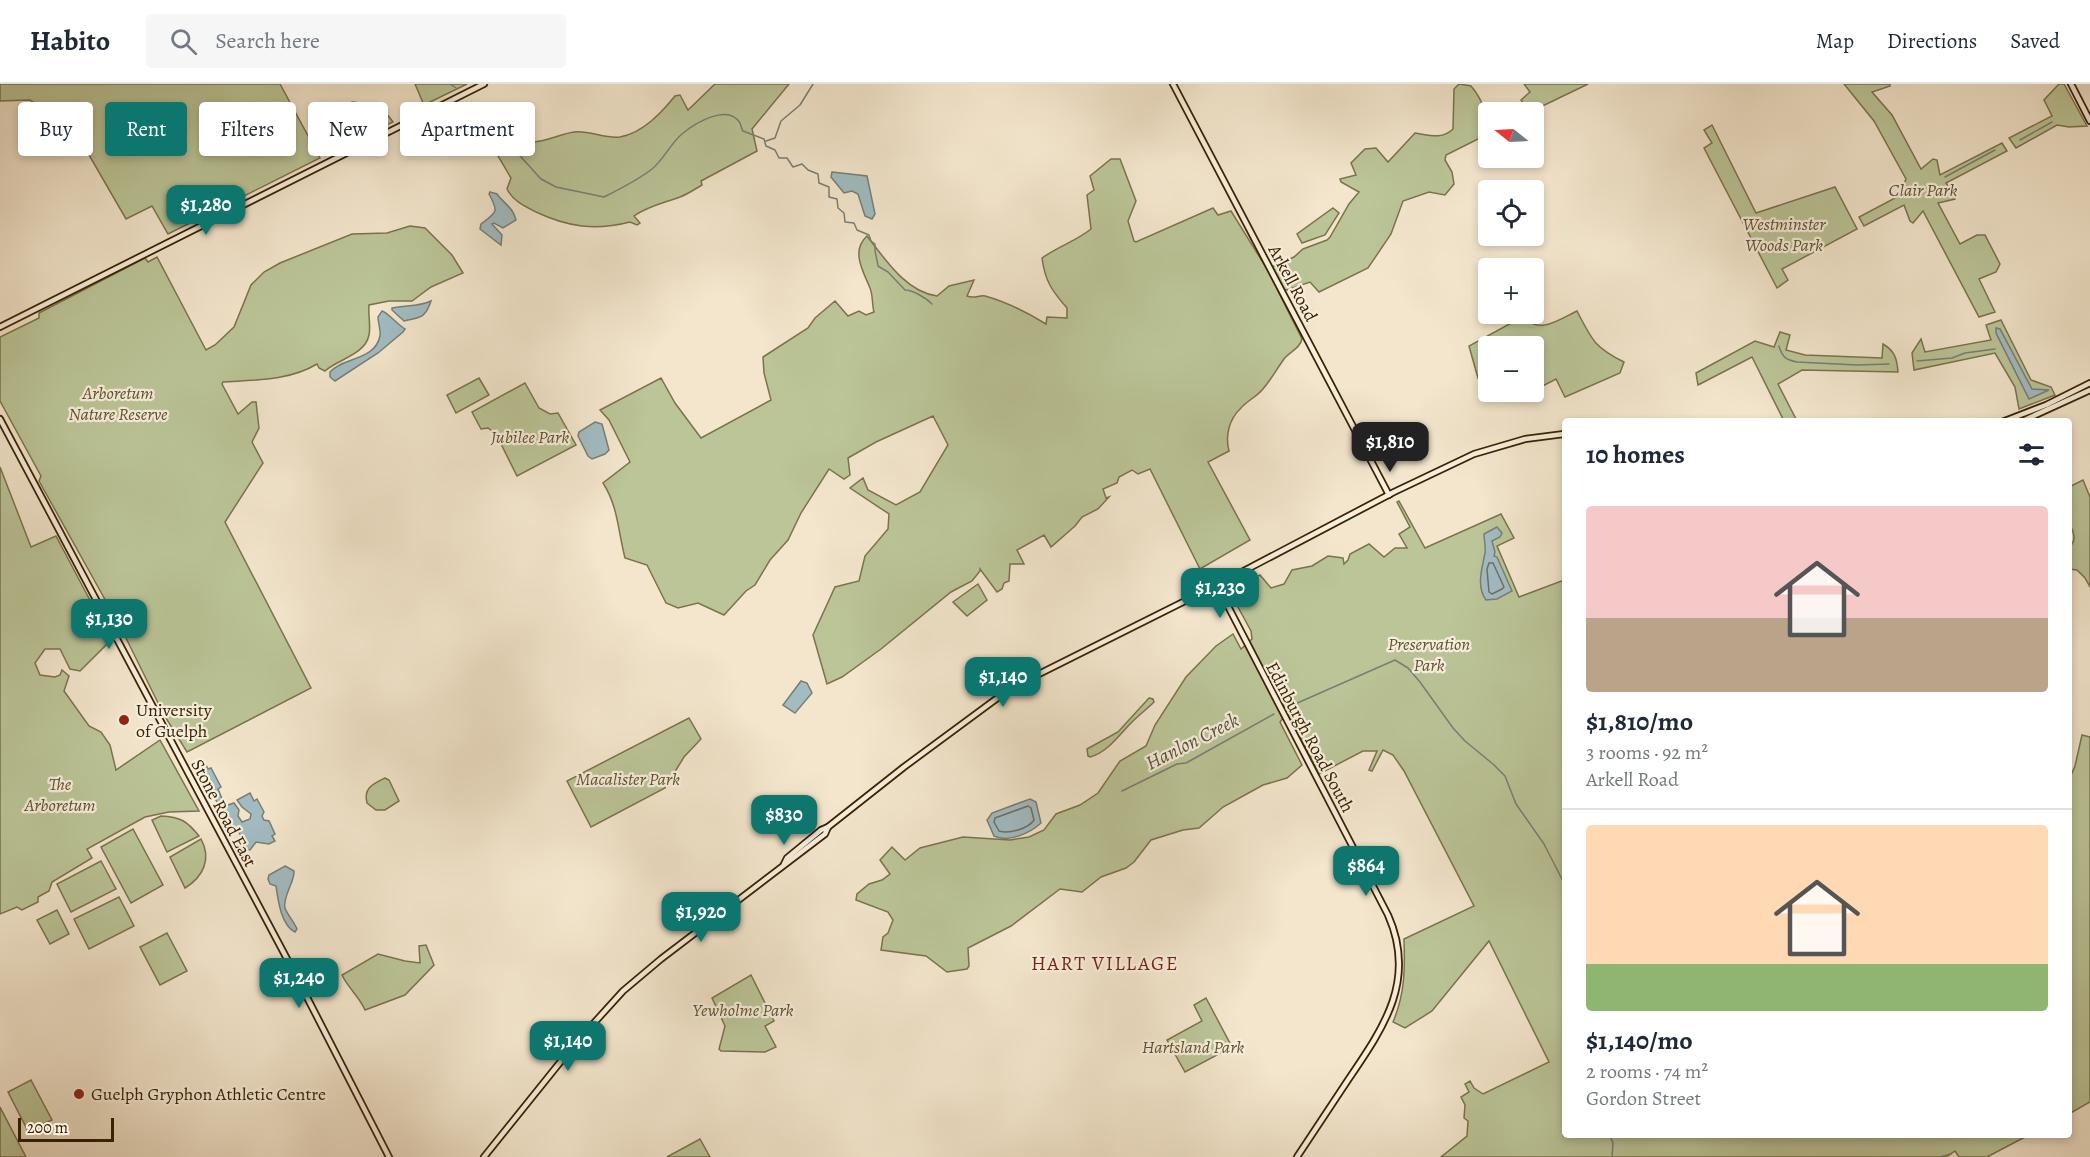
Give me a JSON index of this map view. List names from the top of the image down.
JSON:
{
  "streets": {
    "main road": ["Arkell Road", "Edinburgh Road South", "Stone Road East"]
  },
  "districts": ["HART VILLAGE"],
  "water": ["Hanlon Creek"],
  "parks": [
    "Clair Park",
    "Westminster Woods Park",
    "Arboretum Nature Reserve",
    "Jubilee Park",
    "Preservation Park",
    "Macalister Park",
    "The Arboretum",
    "Yewholme Park",
    "Hartsland Park"
  ],
  "places": ["University of Guelph", "Guelph Gryphon Athletic Centre"],
  "scale_bar": "200 m",
  "north": "left",
  "page": {
    "header": "Habito",
    "search": "Search here",
    "nav": ["Map", "Directions", "Saved"],
    "map_buttons": ["+", "−"],
    "chip": [
      "Buy",
      "Rent",
      "Filters",
      "New",
      "Apartment"
    ],
    "price": [
      "$1,280",
      "$1,810",
      "$1,230",
      "$1,130",
      "$1,140",
      "$830",
      "$864",
      "$1,920",
      "$1,240",
      "$1,140"
    ],
    "heading": "10 homes",
    "list": [
      {
        "name": "$1,810/mo",
        "note": "3 rooms · 92 m² · Arkell Road"
      },
      {
        "name": "$1,140/mo",
        "note": "2 rooms · 74 m² · Gordon Street"
      }
    ],
    "scale": "200 m"
  }
}
